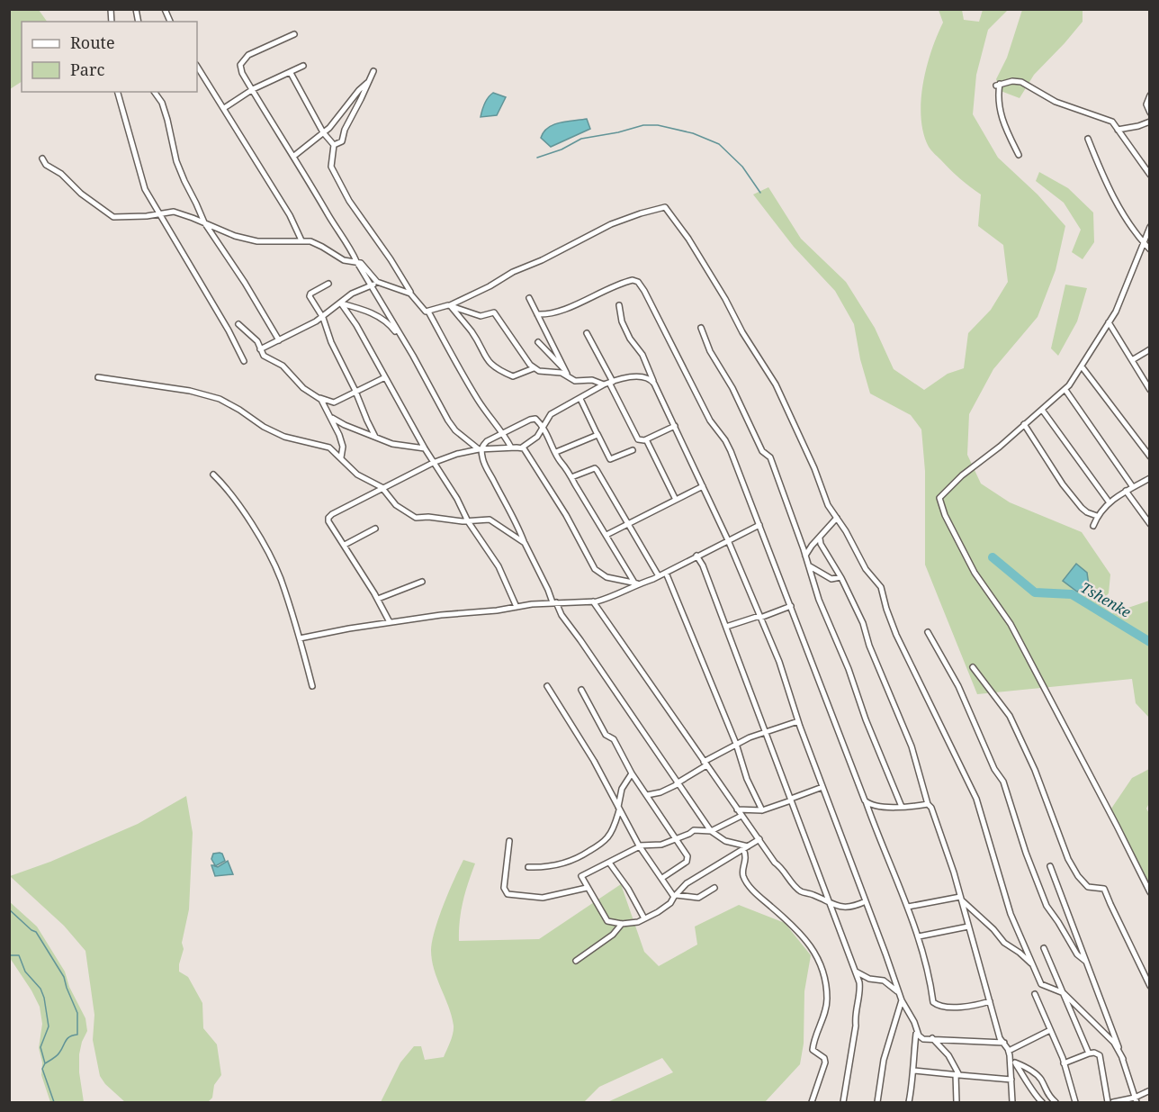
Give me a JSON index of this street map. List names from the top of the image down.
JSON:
{
  "water": ["Tshenke"],
  "legend": ["Route", "Parc"]
}
